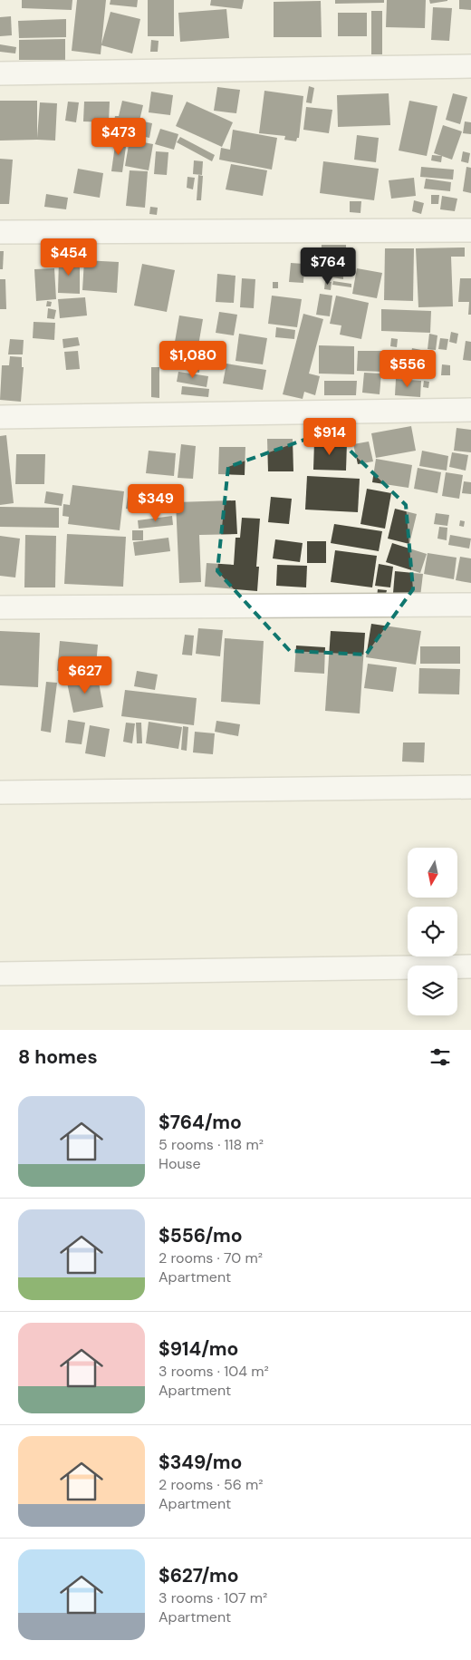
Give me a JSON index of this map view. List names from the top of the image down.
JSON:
{
  "north": "bottom",
  "page": {
    "price": [
      "$473",
      "$454",
      "$764",
      "$1,080",
      "$556",
      "$914",
      "$349",
      "$627"
    ],
    "heading": "8 homes",
    "list": [
      {
        "name": "$764/mo",
        "note": "5 rooms · 118 m² · House"
      },
      {
        "name": "$556/mo",
        "note": "2 rooms · 70 m² · Apartment"
      },
      {
        "name": "$914/mo",
        "note": "3 rooms · 104 m² · Apartment"
      },
      {
        "name": "$349/mo",
        "note": "2 rooms · 56 m² · Apartment"
      },
      {
        "name": "$627/mo",
        "note": "3 rooms · 107 m² · Apartment"
      }
    ]
  }
}
